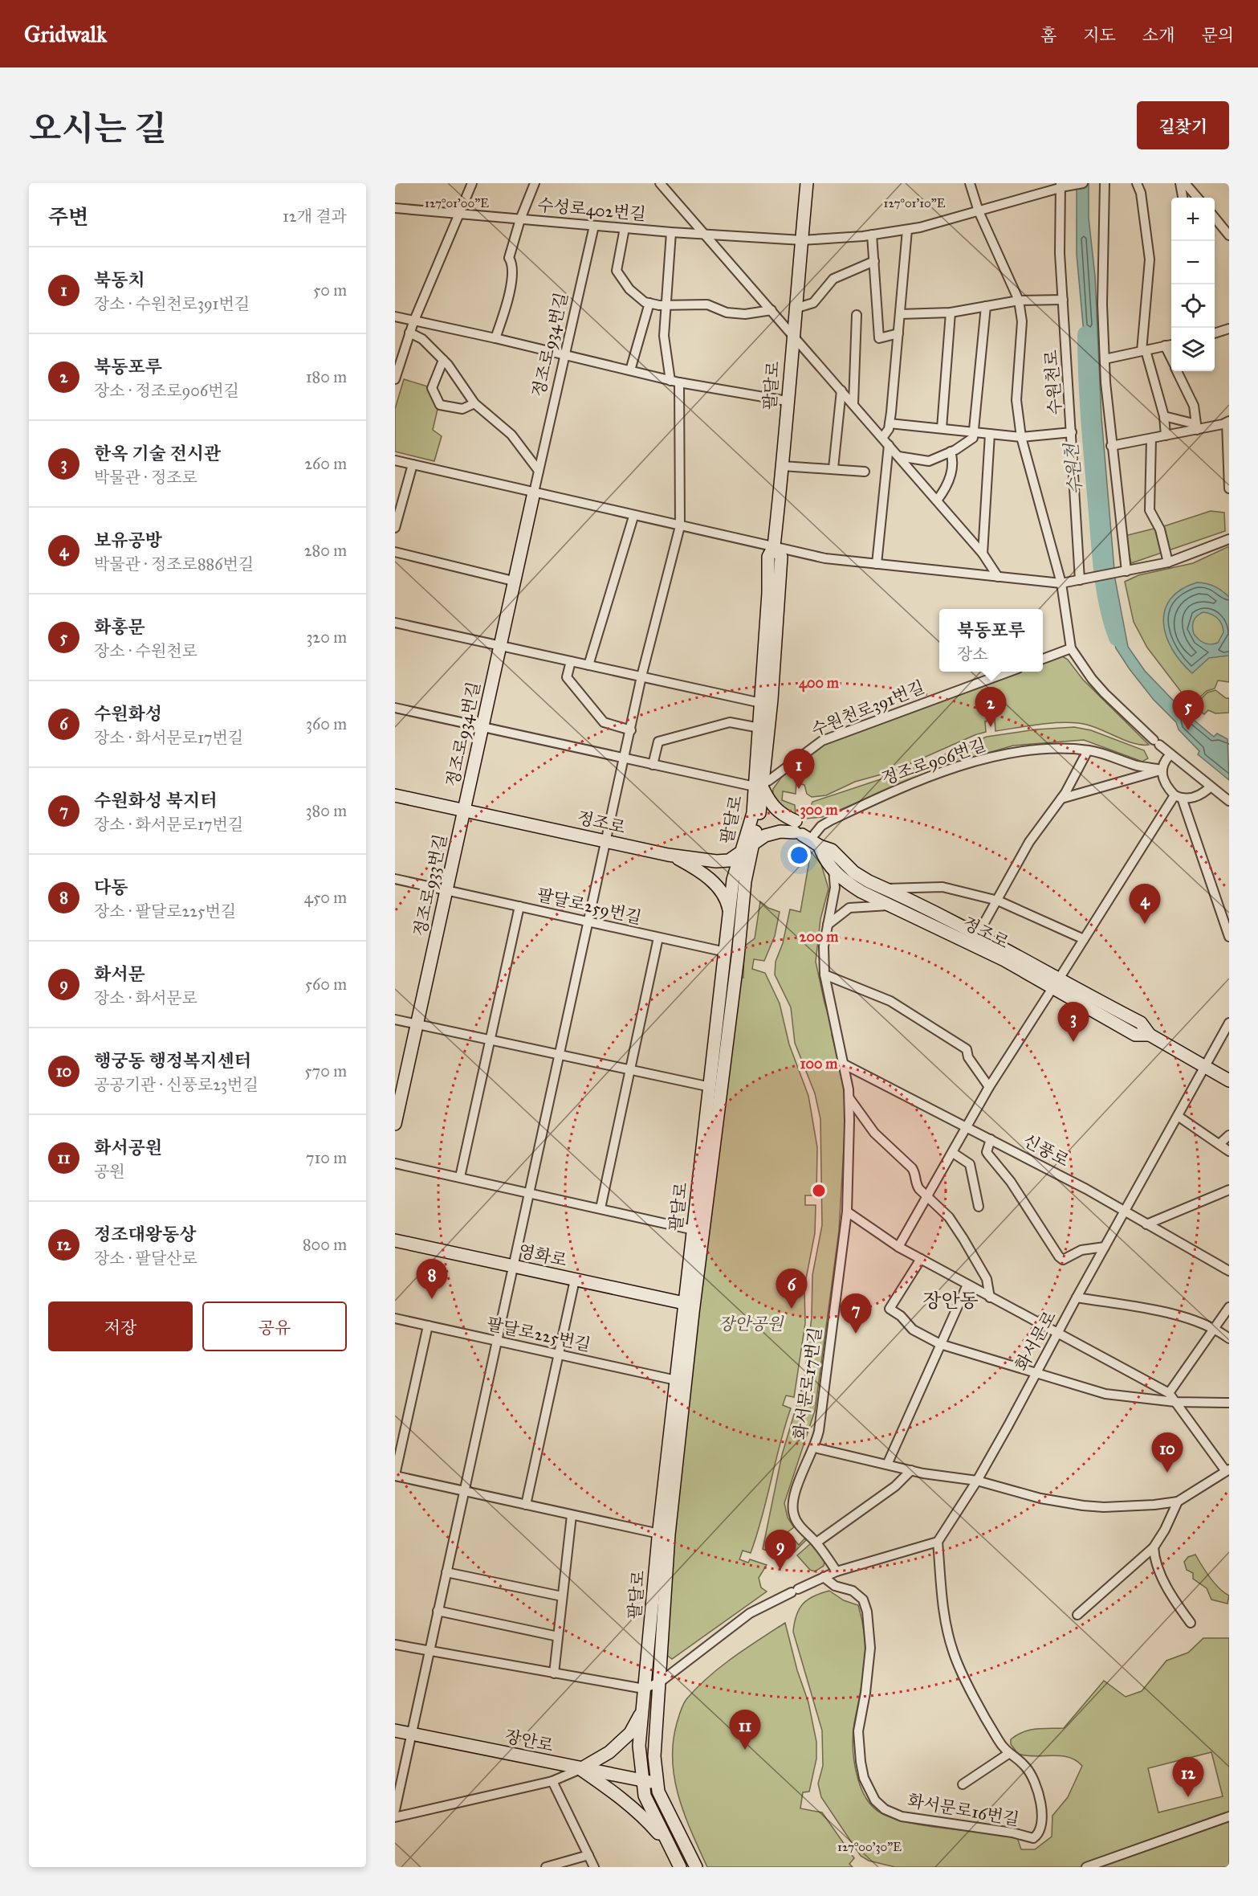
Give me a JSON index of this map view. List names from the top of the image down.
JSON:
{
  "streets": {
    "main road": [
      "정조로934번길",
      "팔달로",
      "정조로",
      "정조로933번길",
      "영화로",
      "장안로"
    ],
    "street": [
      "수성로402번길",
      "수원천로",
      "수원천로391번길",
      "정조로906번길",
      "팔달로259번길",
      "신풍로",
      "팔달로225번길",
      "화서문로",
      "화서문로17번길",
      "화서문로16번길"
    ]
  },
  "crossings": [
    ["수성로402번길", "정조로934번길"],
    ["수성로402번길", "수원천로"],
    ["수성로402번길", "팔달로"],
    ["정조로934번길", "정조로"],
    ["정조로934번길", "정조로933번길"],
    ["팔달로", "수원천로391번길"],
    ["팔달로", "정조로"],
    ["팔달로", "팔달로259번길"],
    ["팔달로", "영화로"],
    ["팔달로", "팔달로225번길"],
    ["팔달로", "장안로"],
    ["정조로906번길", "정조로"],
    ["정조로", "정조로933번길"],
    ["정조로", "화서문로"],
    ["정조로", "화서문로17번길"],
    ["정조로933번길", "팔달로259번길"],
    ["신풍로", "화서문로"],
    ["신풍로", "화서문로17번길"],
    ["화서문로", "화서문로16번길"]
  ],
  "districts": ["장안동"],
  "water": ["수원천"],
  "parks": ["장안공원"],
  "page": {
    "header": "Gridwalk",
    "nav": [
      "홈",
      "지도",
      "소개",
      "문의"
    ],
    "title": "오시는 길",
    "buttons": [
      "길찾기",
      ["저장", "공유"]
    ],
    "heading": ["주변", "12개 결과"],
    "map_buttons": ["+", "−"],
    "list": [
      {
        "mark": "1",
        "name": "북동치",
        "note": "장소 · 수원천로391번길",
        "value": "50 m"
      },
      {
        "mark": "2",
        "name": "북동포루",
        "note": "장소 · 정조로906번길",
        "value": "180 m"
      },
      {
        "mark": "3",
        "name": "한옥 기술 전시관",
        "note": "박물관 · 정조로",
        "value": "260 m"
      },
      {
        "mark": "4",
        "name": "보유공방",
        "note": "박물관 · 정조로886번길",
        "value": "280 m"
      },
      {
        "mark": "5",
        "name": "화홍문",
        "note": "장소 · 수원천로",
        "value": "320 m"
      },
      {
        "mark": "6",
        "name": "수원화성",
        "note": "장소 · 화서문로17번길",
        "value": "360 m"
      },
      {
        "mark": "7",
        "name": "수원화성 북지터",
        "note": "장소 · 화서문로17번길",
        "value": "380 m"
      },
      {
        "mark": "8",
        "name": "다동",
        "note": "장소 · 팔달로225번길",
        "value": "450 m"
      },
      {
        "mark": "9",
        "name": "화서문",
        "note": "장소 · 화서문로",
        "value": "560 m"
      },
      {
        "mark": "10",
        "name": "행궁동 행정복지센터",
        "note": "공공기관 · 신풍로23번길",
        "value": "570 m"
      },
      {
        "mark": "11",
        "name": "화서공원",
        "note": "공원",
        "value": "710 m"
      },
      {
        "mark": "12",
        "name": "정조대왕동상",
        "note": "장소 · 팔달산로",
        "value": "800 m"
      }
    ],
    "popup": ["북동포루", "장소"],
    "pins": [
      "2",
      "5",
      "1",
      "4",
      "3",
      "8",
      "6",
      "7",
      "10",
      "9",
      "11",
      "12"
    ]
  },
  "coordinates": ["127°01'00\"E", "127°01'10\"E", "127°00'30\"E"],
  "rings": [
    "400 m",
    "300 m",
    "200 m",
    "100 m"
  ]
}
